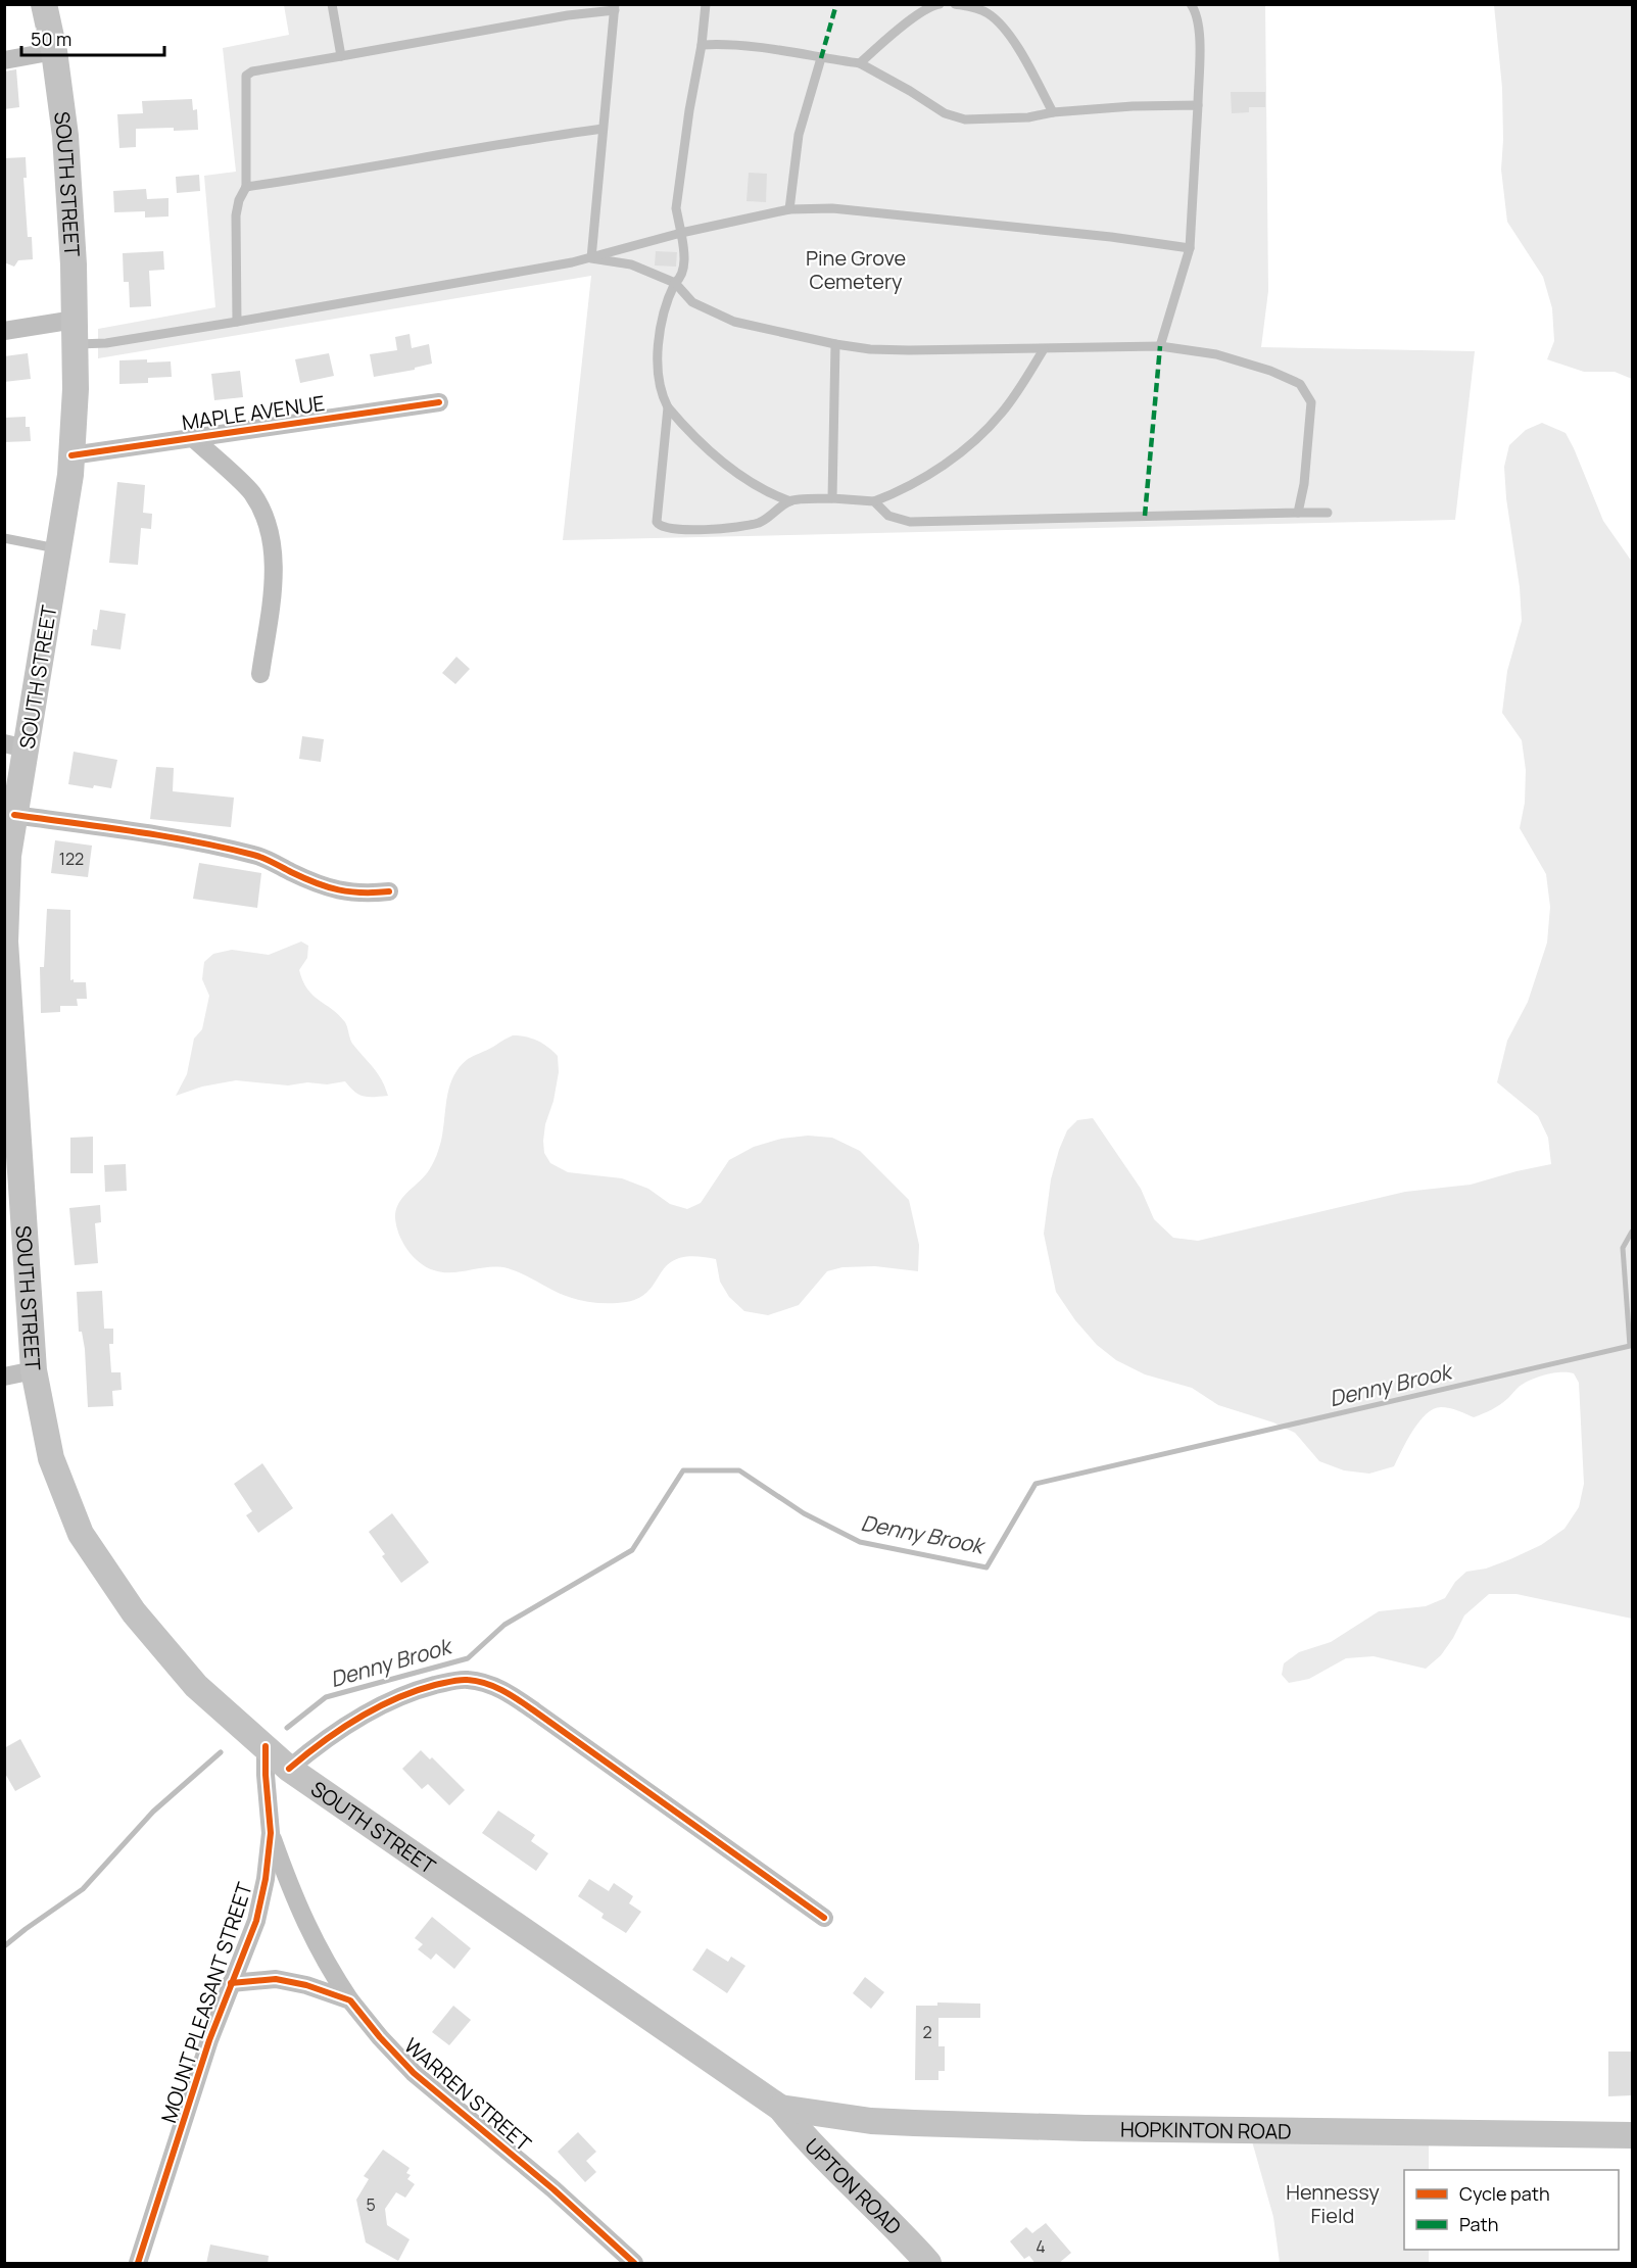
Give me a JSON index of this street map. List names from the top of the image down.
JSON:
{
  "streets": {
    "main road": ["SOUTH STREET", "HOPKINTON ROAD", "UPTON ROAD"],
    "street": ["MAPLE AVENUE", "MOUNT PLEASANT STREET", "WARREN STREET"]
  },
  "crossings": [
    ["SOUTH STREET", "MAPLE AVENUE"],
    ["SOUTH STREET", "MOUNT PLEASANT STREET"],
    ["SOUTH STREET", "HOPKINTON ROAD"],
    ["SOUTH STREET", "UPTON ROAD"],
    ["MOUNT PLEASANT STREET", "WARREN STREET"],
    ["HOPKINTON ROAD", "UPTON ROAD"]
  ],
  "water": ["Denny Brook"],
  "parks": ["Pine Grove Cemetery", "Hennessy Field"],
  "house_numbers": [
    "122",
    "2",
    "5",
    "4"
  ],
  "legend": ["Cycle path", "Path"],
  "scale_bar": "50 m"
}
